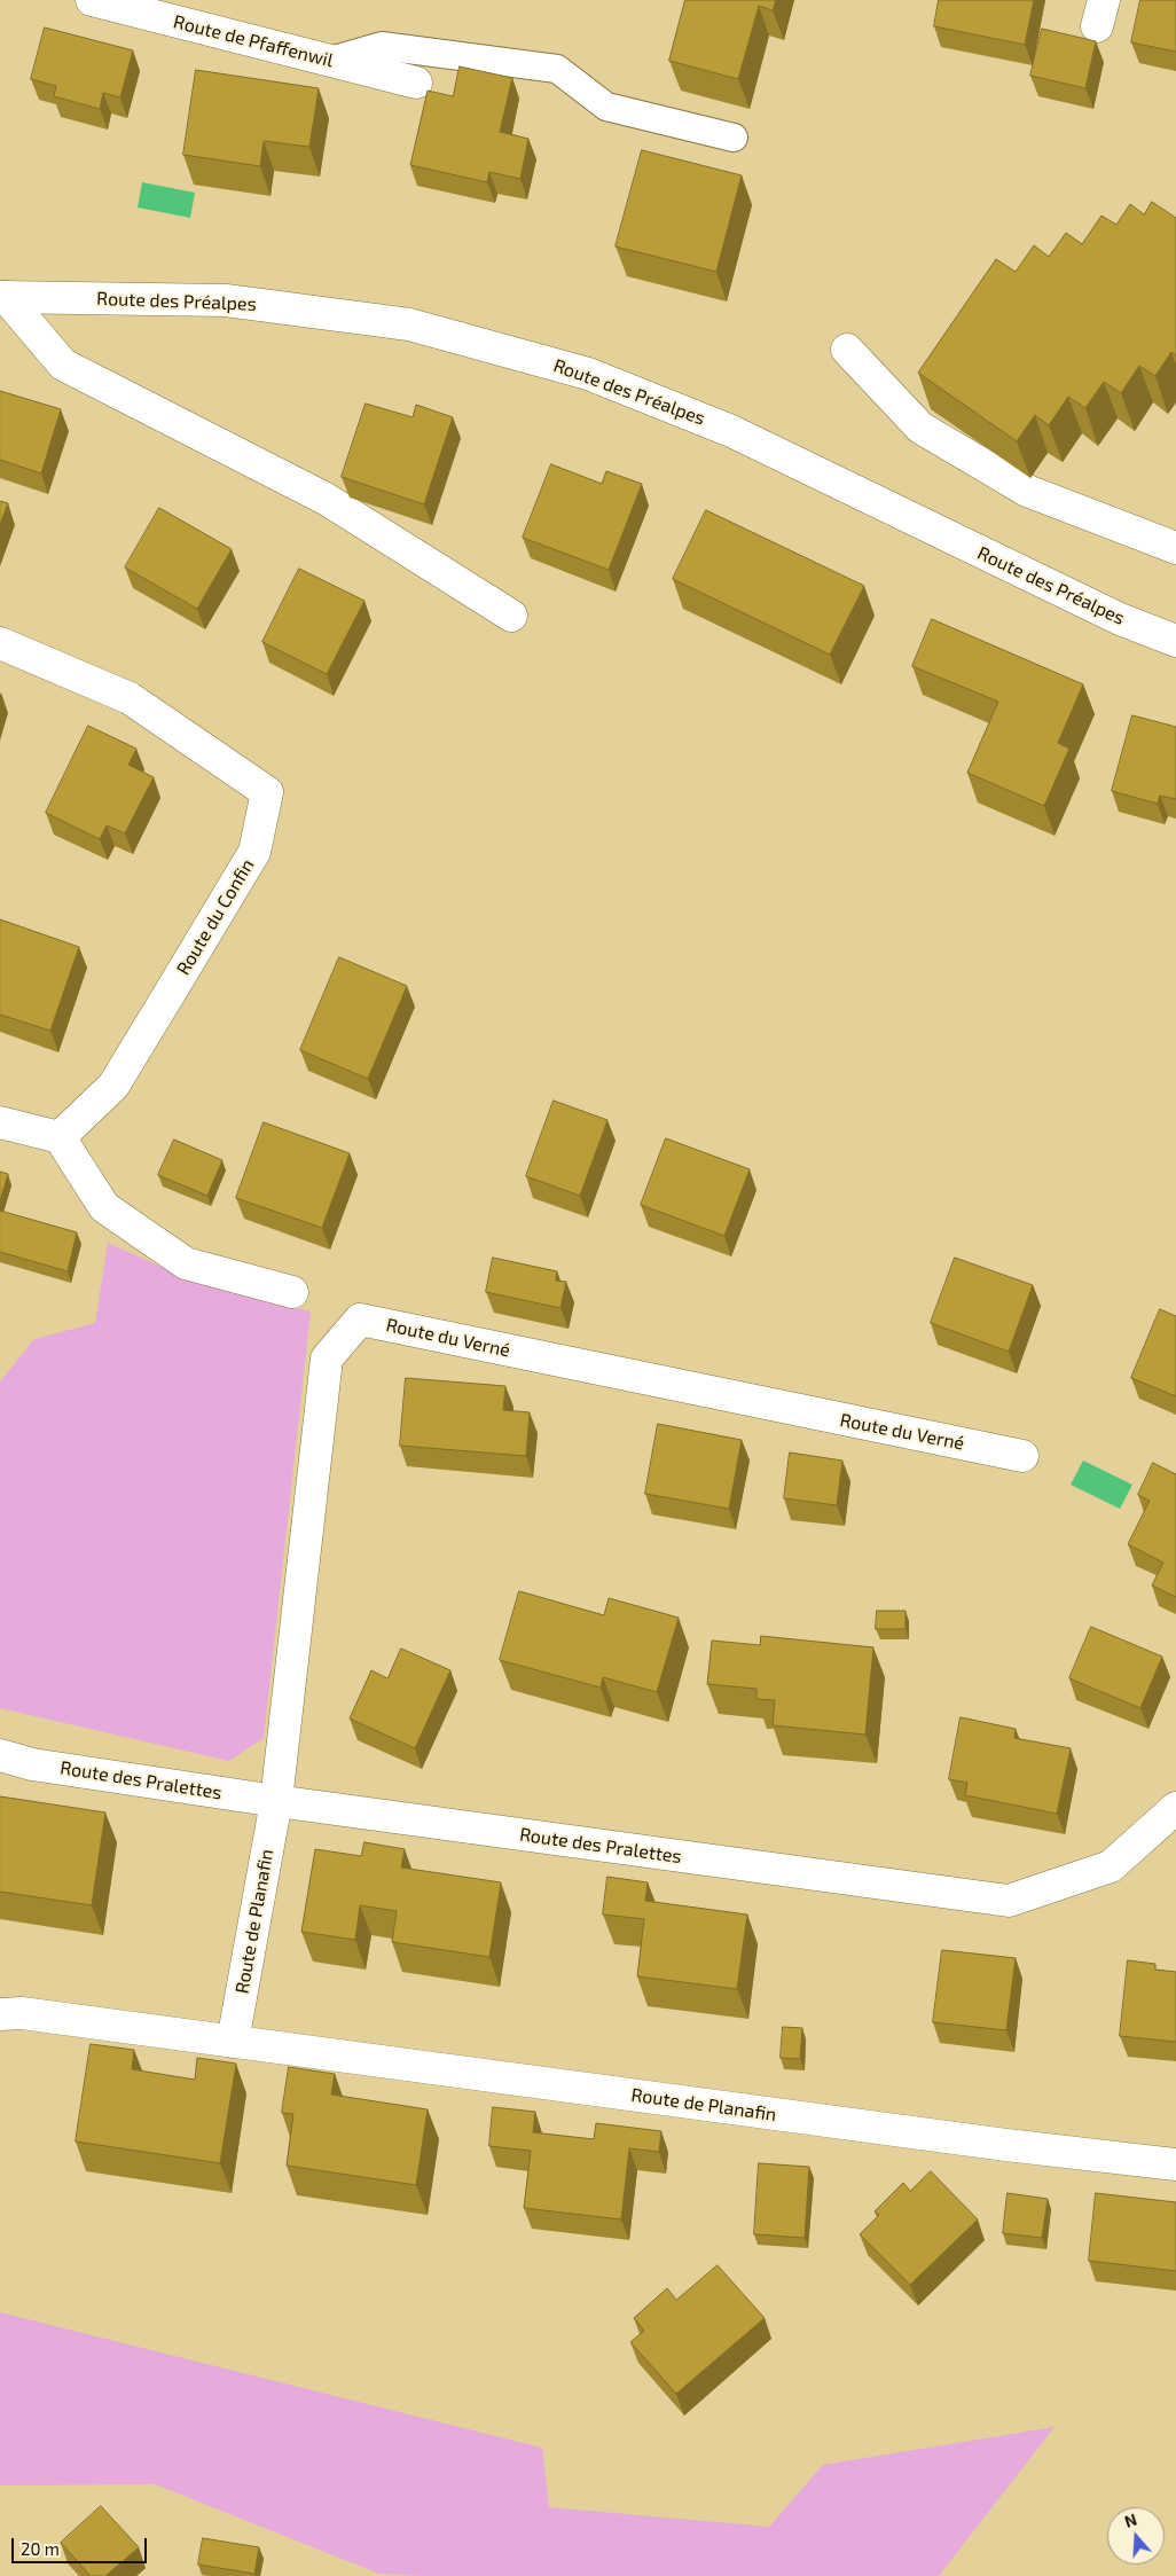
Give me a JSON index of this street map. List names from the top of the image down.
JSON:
{
  "streets": {
    "street": [
      "Route de Pfaffenwil",
      "Route des Préalpes",
      "Route du Confin",
      "Route du Verné",
      "Route des Pralettes",
      "Route de Planafin"
    ]
  },
  "crossings": [
    ["Route du Verné", "Route des Pralettes"],
    ["Route du Verné", "Route de Planafin"],
    ["Route des Pralettes", "Route de Planafin"]
  ],
  "scale_bar": "20 m",
  "north": "top"
}
